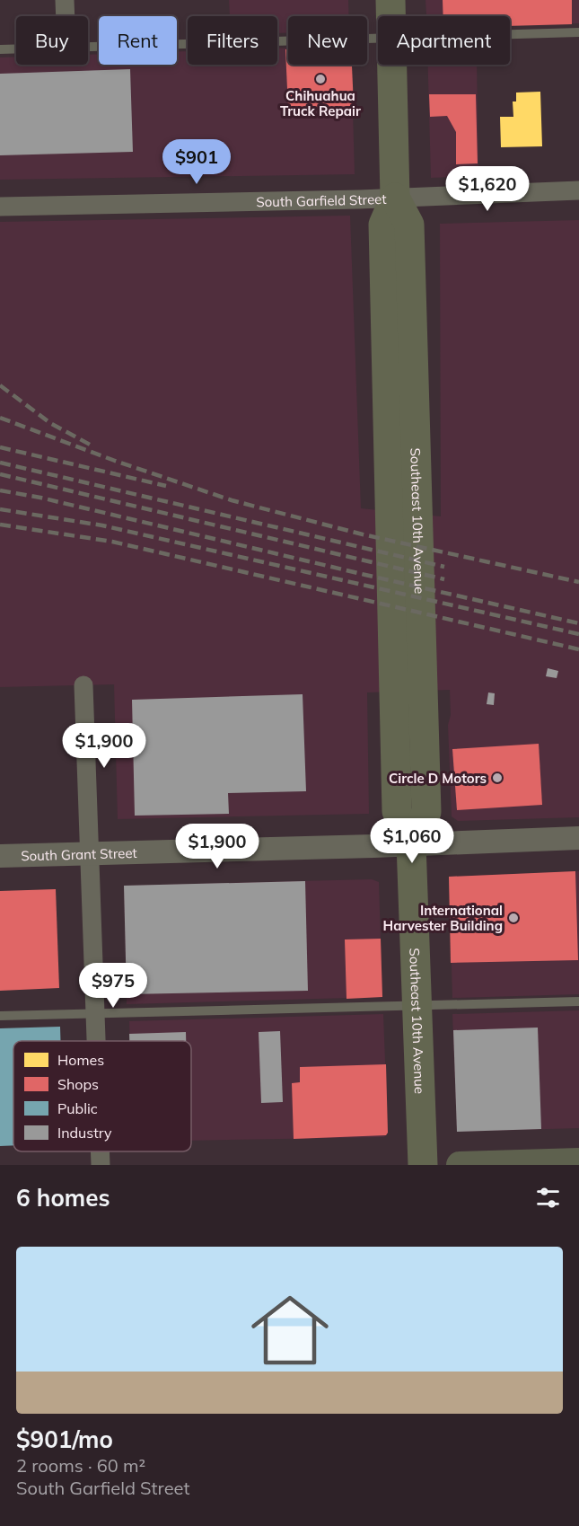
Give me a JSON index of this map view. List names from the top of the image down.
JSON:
{
  "streets": {
    "main road": ["Southeast 10th Avenue"],
    "street": ["South Garfield Street", "South Grant Street"]
  },
  "crossings": [
    ["South Garfield Street", "Southeast 10th Avenue"],
    ["Southeast 10th Avenue", "South Grant Street"]
  ],
  "places": ["Chihuahua Truck Repair", "Circle D Motors", "International Harvester Building"],
  "legend": [
    "Homes",
    "Shops",
    "Public",
    "Industry"
  ],
  "page": {
    "chip": [
      "Buy",
      "Rent",
      "Filters",
      "New",
      "Apartment"
    ],
    "price": [
      "$901",
      "$1,620",
      "$1,900",
      "$1,060",
      "$1,900",
      "$975"
    ],
    "heading": "6 homes",
    "list": [
      {
        "name": "$901/mo",
        "note": "2 rooms · 60 m² · South Garfield Street"
      }
    ]
  }
}
